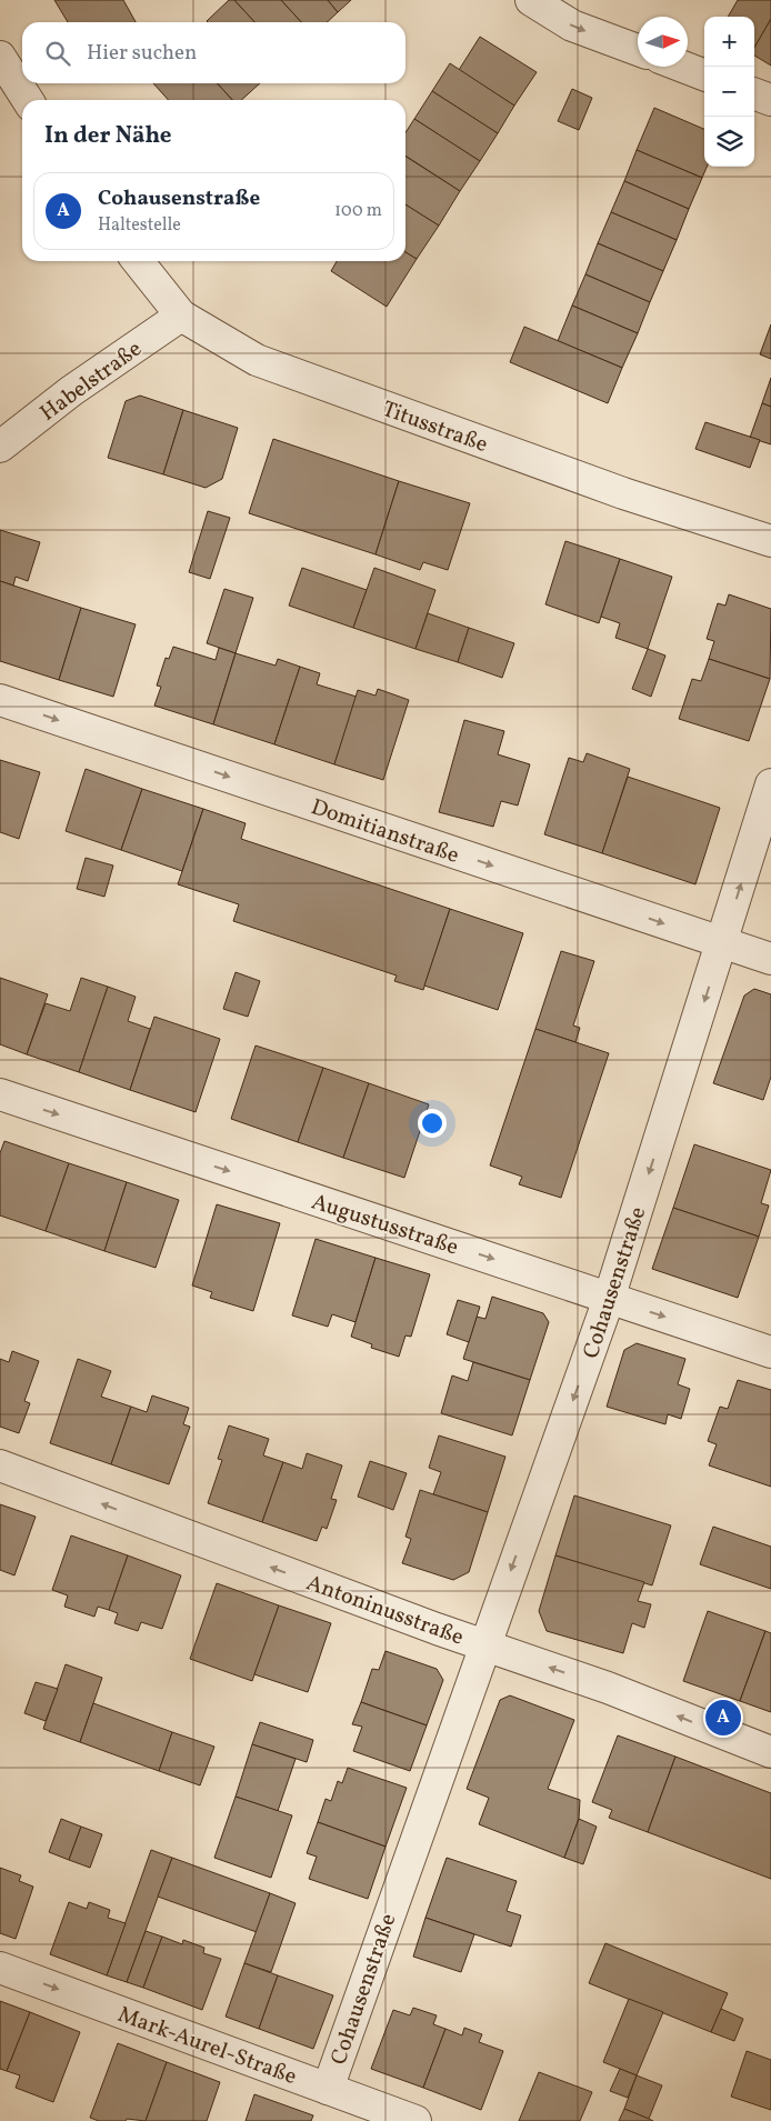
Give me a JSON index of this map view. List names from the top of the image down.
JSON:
{
  "streets": {
    "street": [
      "Habelstraße",
      "Titusstraße",
      "Domitianstraße",
      "Augustusstraße",
      "Cohausenstraße",
      "Antoninusstraße",
      "Mark-Aurel-Straße"
    ]
  },
  "crossings": [
    ["Habelstraße", "Titusstraße"],
    ["Domitianstraße", "Cohausenstraße"],
    ["Augustusstraße", "Cohausenstraße"],
    ["Cohausenstraße", "Antoninusstraße"],
    ["Cohausenstraße", "Mark-Aurel-Straße"]
  ],
  "one_way": [
    "Domitianstraße",
    "Augustusstraße",
    "Antoninusstraße",
    "Mark-Aurel-Straße"
  ],
  "north": "right",
  "page": {
    "map_buttons": ["+", "−"],
    "search": "Hier suchen",
    "heading": "In der Nähe",
    "list": [
      {
        "mark": "A",
        "name": "Cohausenstraße",
        "note": "Haltestelle",
        "value": "100 m"
      }
    ],
    "pins": "A"
  }
}
